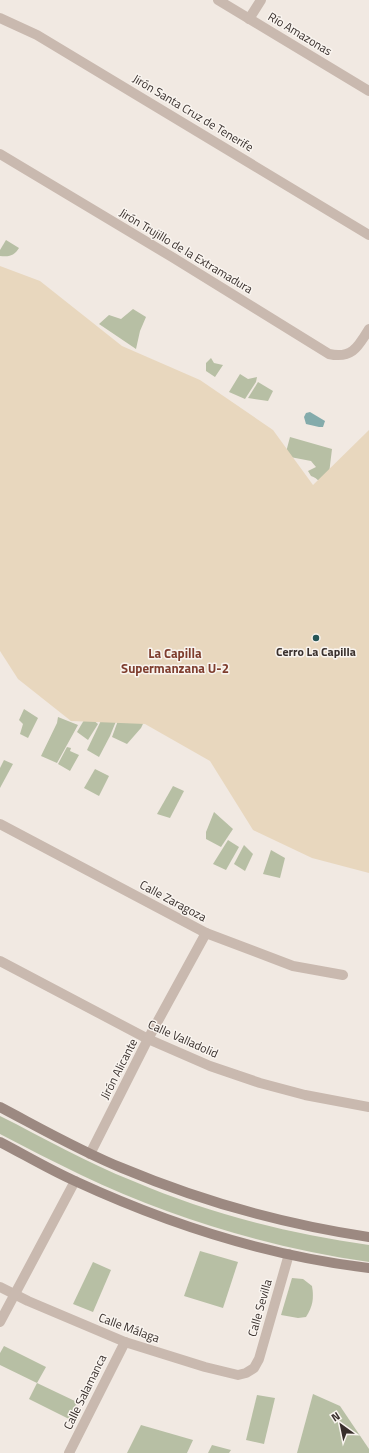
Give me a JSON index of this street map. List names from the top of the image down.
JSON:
{
  "streets": {
    "street": [
      "Río Amazonas",
      "Jirón Santa Cruz de Tenerife",
      "Jirón Trujillo de la Extramadura",
      "Calle Zaragoza",
      "Calle Valladolid",
      "Jirón Alicante",
      "Calle Sevilla",
      "Calle Málaga",
      "Calle Salamanca"
    ]
  },
  "crossings": [
    ["Calle Zaragoza", "Jirón Alicante"],
    ["Calle Valladolid", "Jirón Alicante"],
    ["Calle Sevilla", "Calle Málaga"],
    ["Calle Málaga", "Calle Salamanca"]
  ],
  "districts": ["La Capilla Supermanzana U-2"],
  "places": ["Cerro La Capilla"],
  "north": "top left"
}
